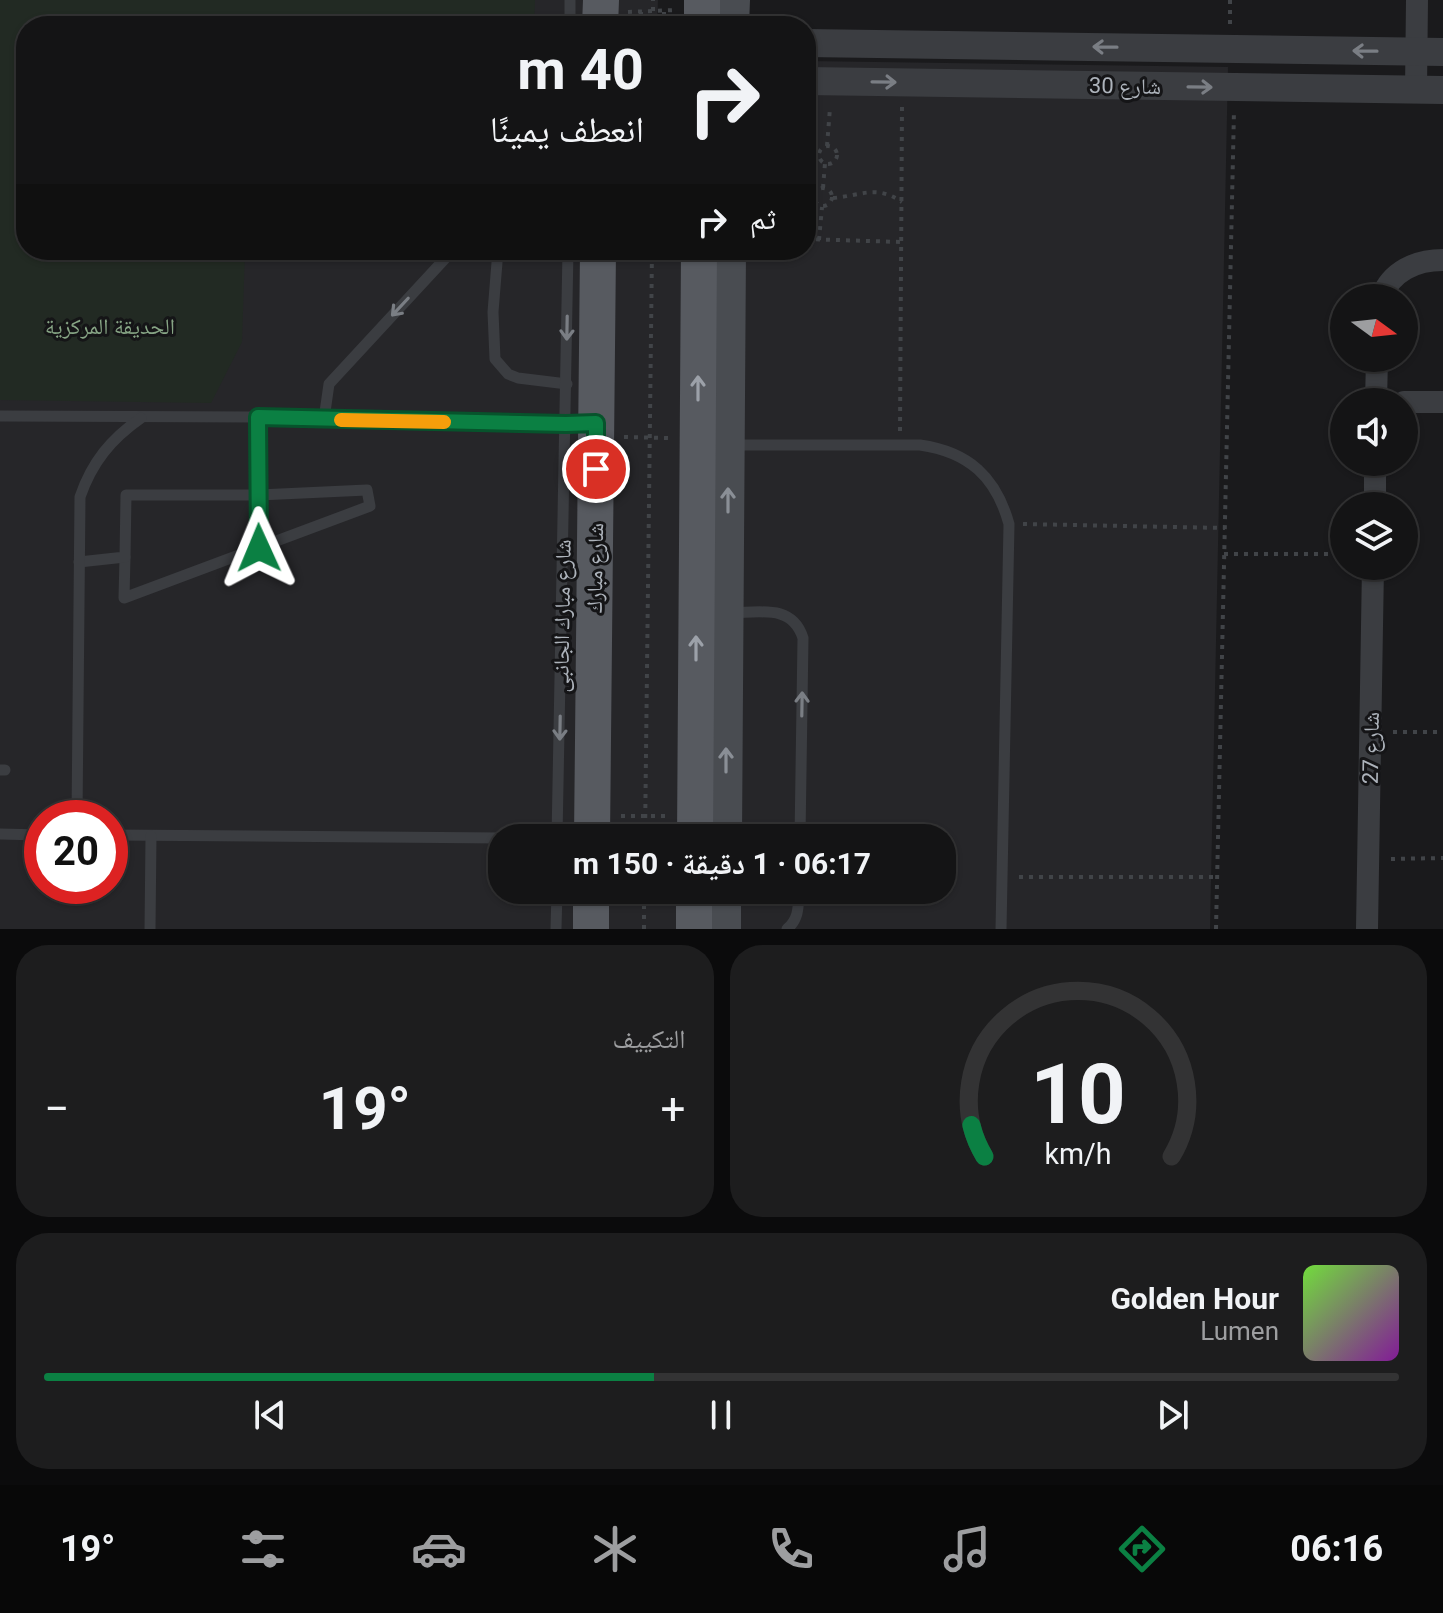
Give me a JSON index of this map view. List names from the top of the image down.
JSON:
{
  "streets": {
    "main road": ["شارع مبارك"],
    "street": ["شارع 30", "شارع 27"],
    "lane": ["شارع مبارك الجانبى"]
  },
  "crossings": [
    ["شارع مبارك", "شارع مبارك الجانبى"]
  ],
  "one_way": ["شارع مبارك الجانبى"],
  "parks": ["الحديقة المركزية"],
  "north": "right",
  "page": {
    "turn": ["40 m", "انعطف يمينًا"],
    "then": "ثم",
    "limit": "20",
    "trip": "06:17 · 1 دقيقة · 150 m",
    "tile": "التكييف",
    "heat": ["−", "19°", "+"],
    "song": ["Golden Hour", "Lumen"],
    "tabs": ["06:16", "19°"],
    "gauge": ["10", "km/h"]
  }
}
